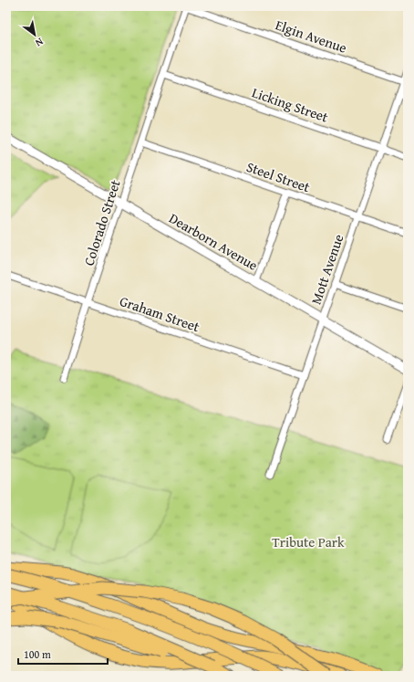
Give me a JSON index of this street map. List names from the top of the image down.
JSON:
{
  "streets": {
    "street": [
      "Elgin Avenue",
      "Licking Street",
      "Steel Street",
      "Colorado Street",
      "Dearborn Avenue",
      "Mott Avenue",
      "Graham Street"
    ]
  },
  "crossings": [
    ["Elgin Avenue", "Colorado Street"],
    ["Elgin Avenue", "Mott Avenue"],
    ["Licking Street", "Colorado Street"],
    ["Licking Street", "Mott Avenue"],
    ["Steel Street", "Colorado Street"],
    ["Steel Street", "Mott Avenue"],
    ["Colorado Street", "Dearborn Avenue"],
    ["Colorado Street", "Graham Street"],
    ["Dearborn Avenue", "Mott Avenue"],
    ["Mott Avenue", "Graham Street"]
  ],
  "parks": ["Tribute Park"],
  "scale_bar": "100 m",
  "north": "bottom right"
}
